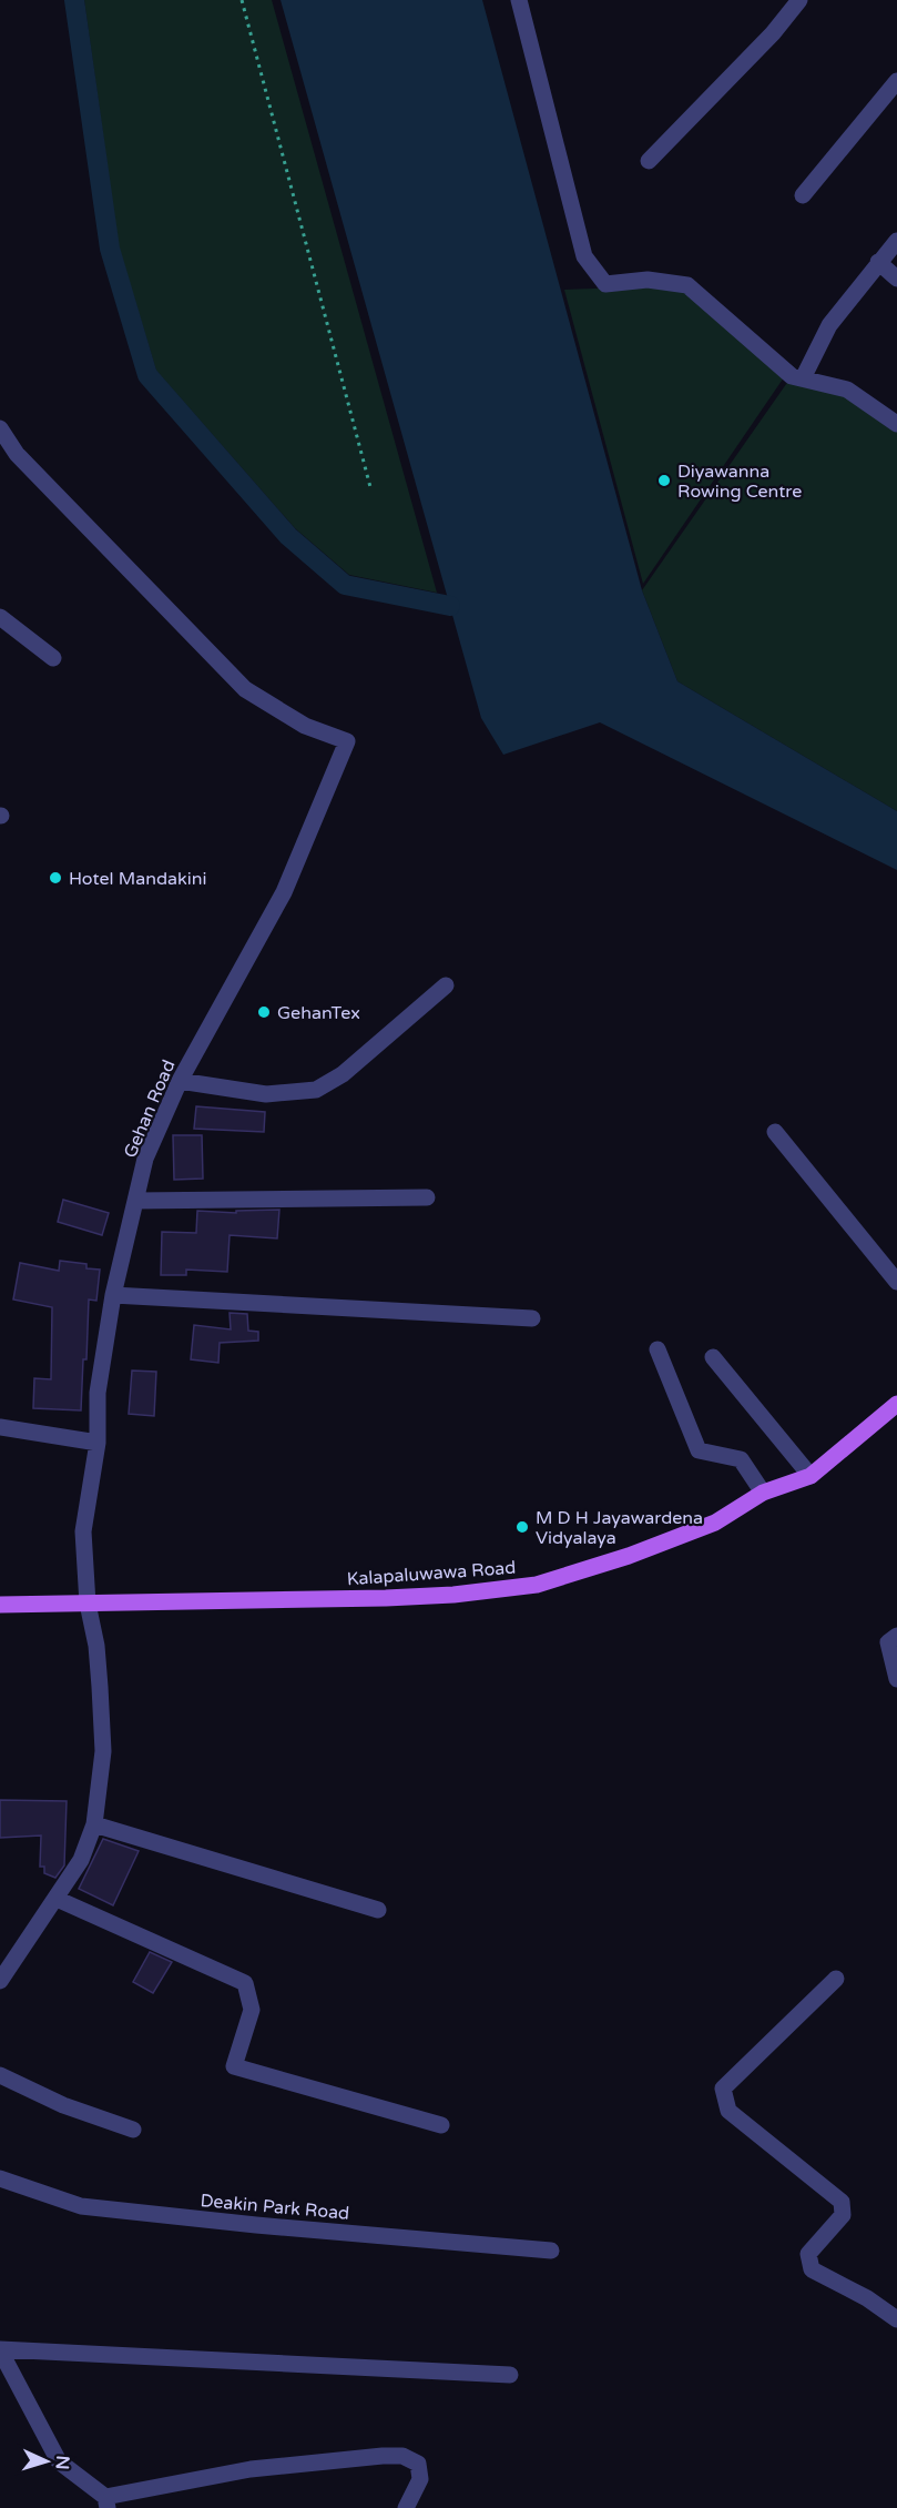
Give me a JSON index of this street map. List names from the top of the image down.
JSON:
{
  "streets": {
    "main road": ["Kalapaluwawa Road"],
    "street": ["Gehan Road", "Deakin Park Road"]
  },
  "crossings": [
    ["Gehan Road", "Kalapaluwawa Road"]
  ],
  "places": [
    "Diyawanna Rowing Centre",
    "Hotel Mandakini",
    "GehanTex",
    "M D H Jayawardena Vidyalaya"
  ],
  "north": "right"
}
